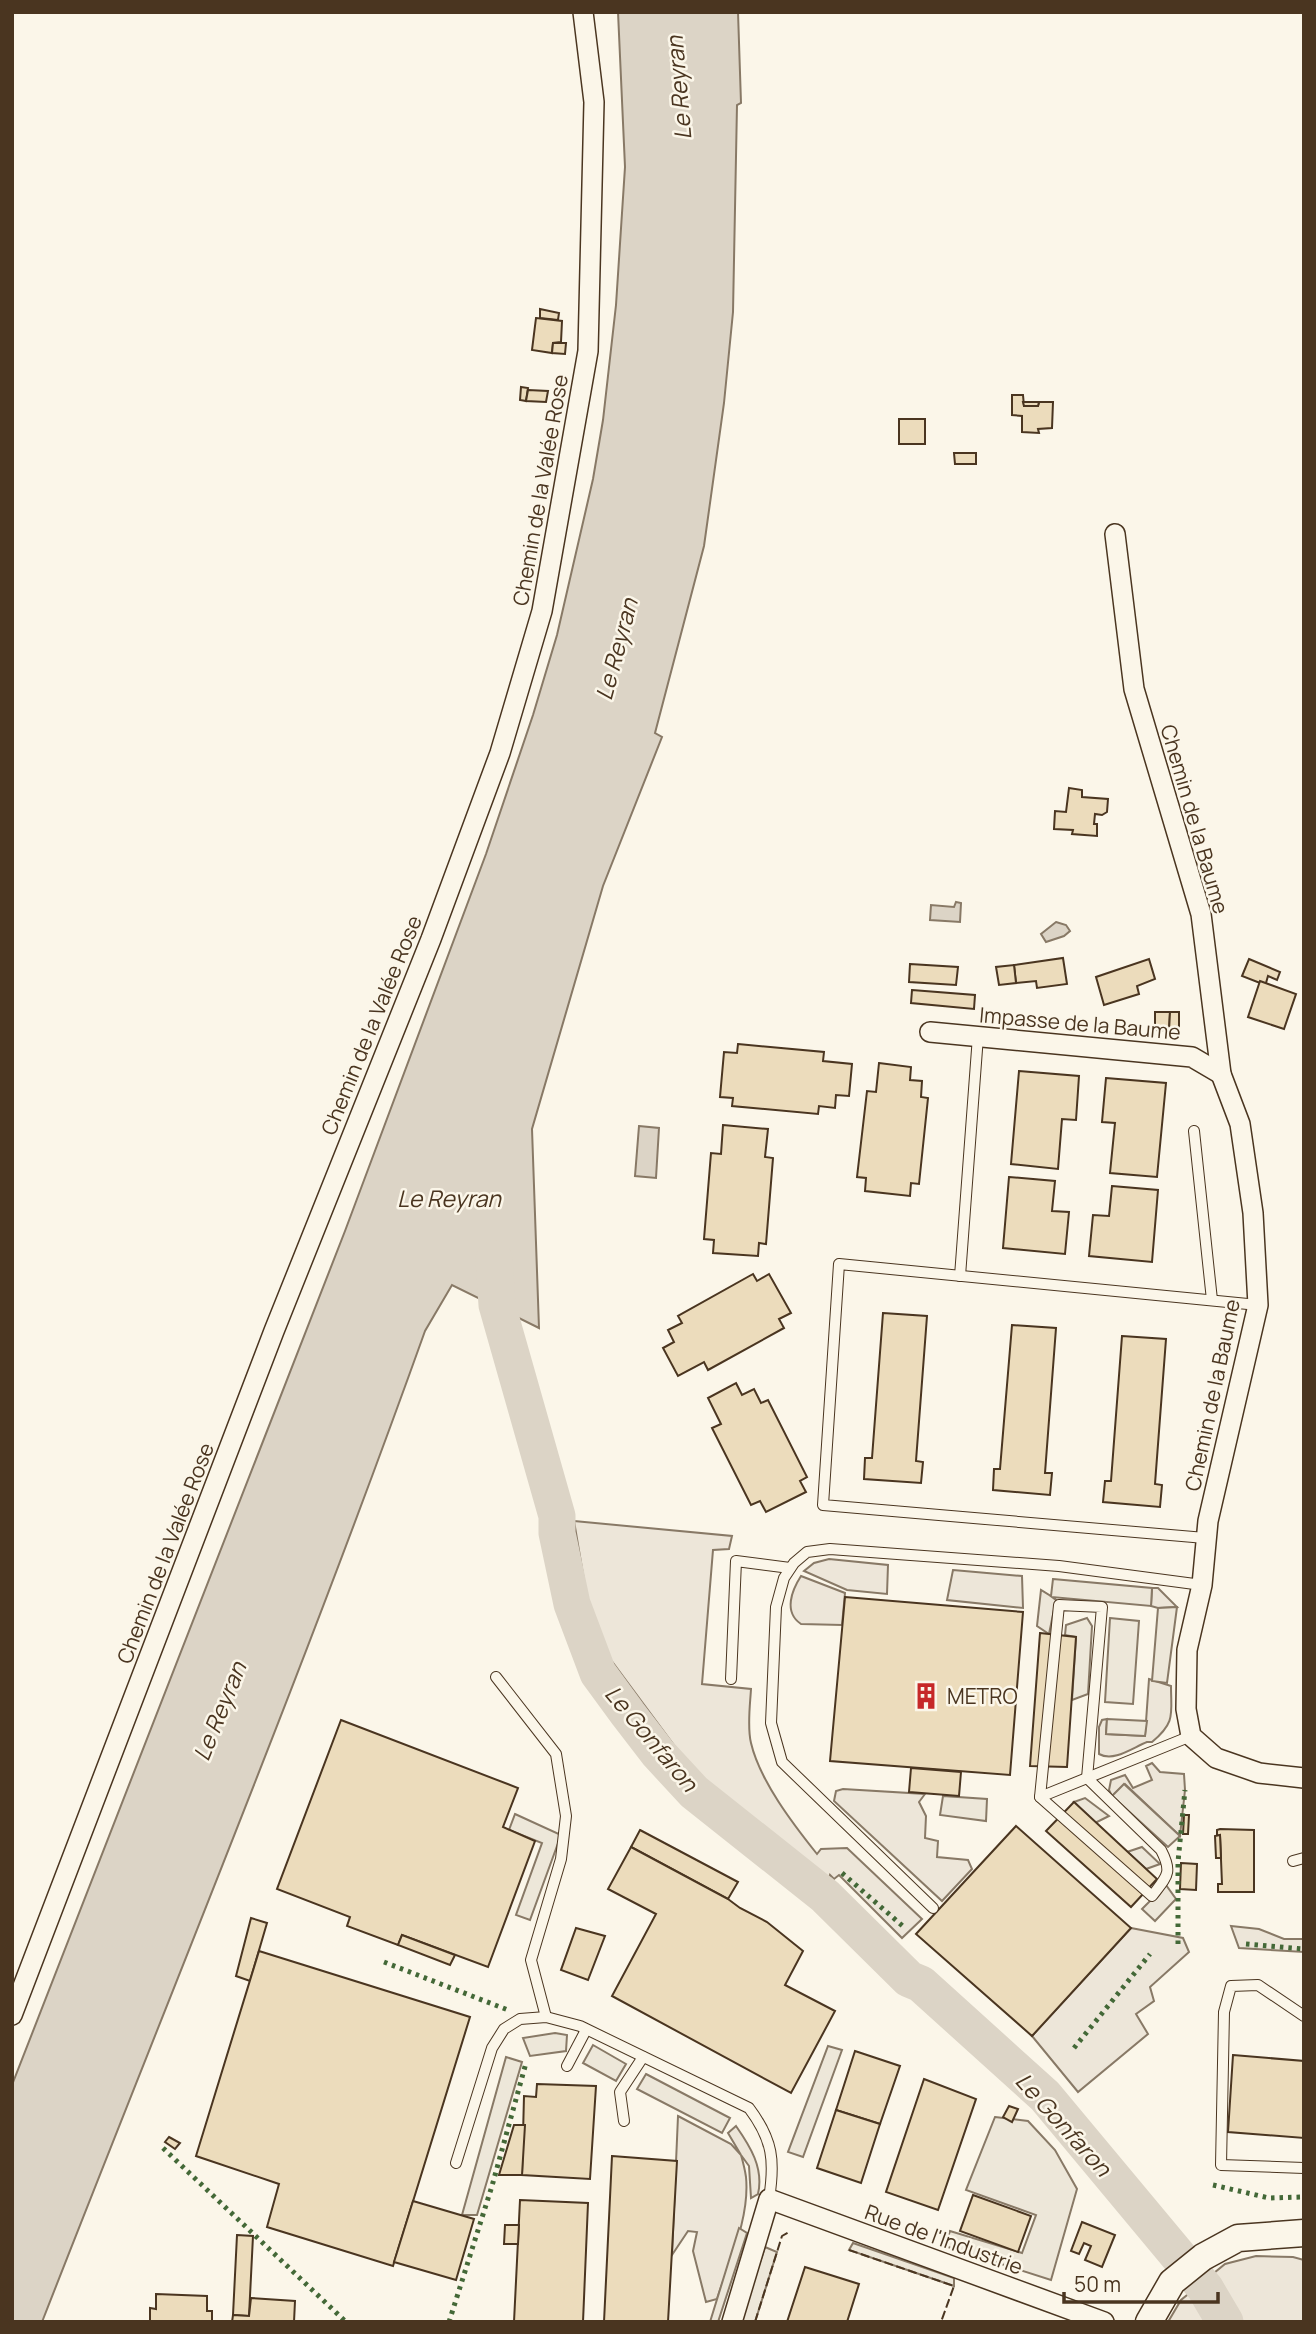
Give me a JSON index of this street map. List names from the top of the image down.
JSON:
{
  "streets": {
    "street": [
      "Chemin de la Valée Rose",
      "Chemin de la Baume",
      "Impasse de la Baume",
      "Rue de l'Industrie"
    ]
  },
  "crossings": [
    ["Chemin de la Baume", "Impasse de la Baume"]
  ],
  "water": ["Le Reyran", "Le Gonfaron"],
  "places": {
    "building": ["METRO"]
  },
  "scale_bar": "50 m"
}
